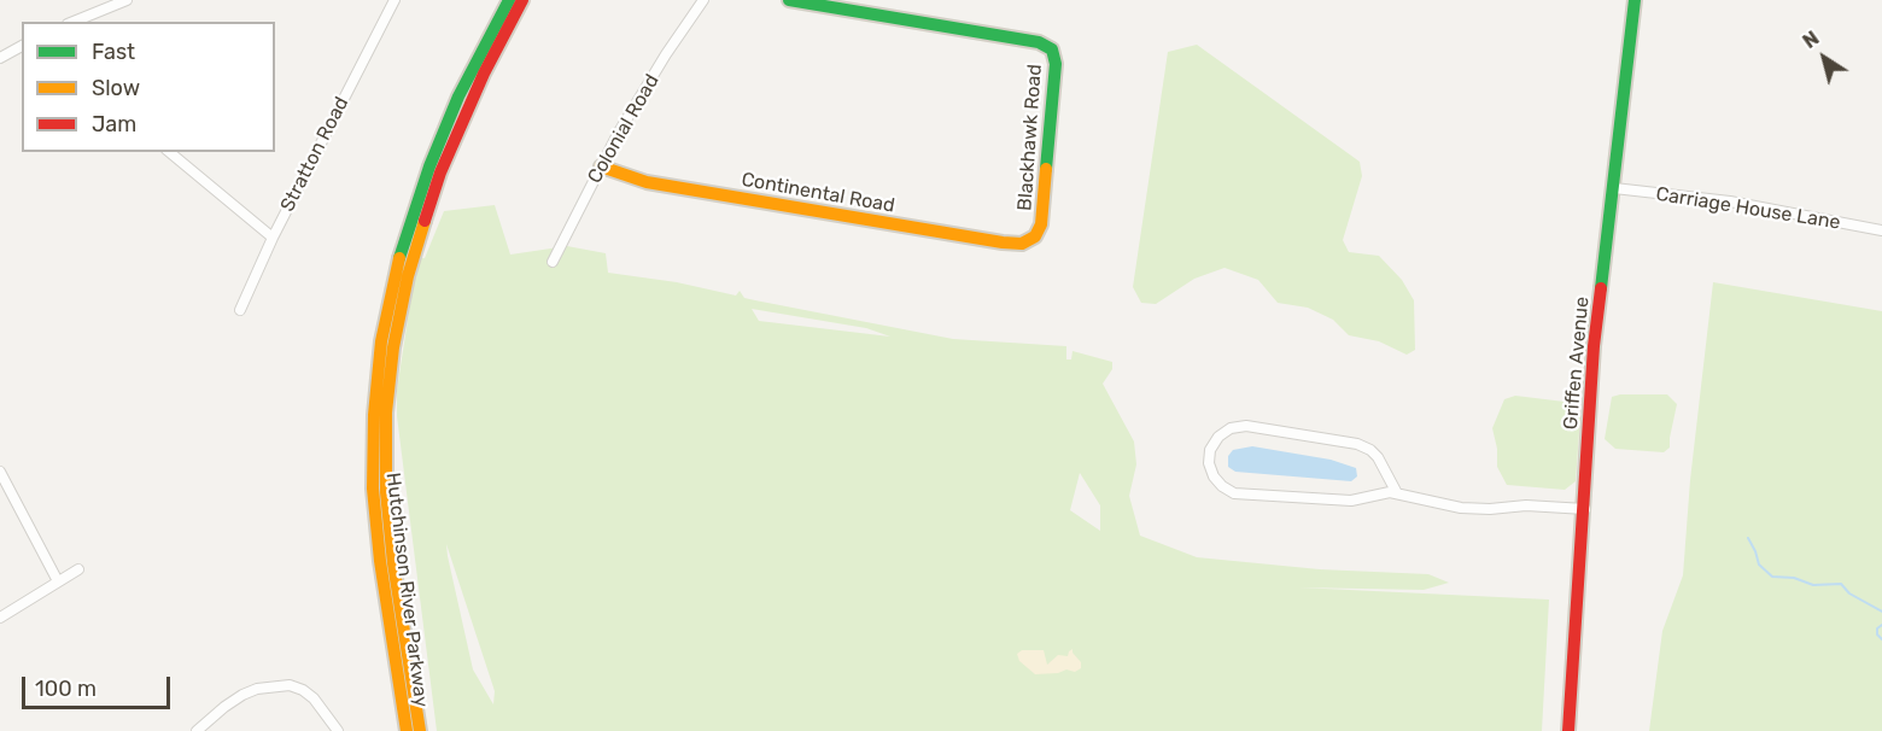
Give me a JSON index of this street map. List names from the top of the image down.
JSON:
{
  "streets": {
    "main road": [
      "Blackhawk Road",
      "Continental Road",
      "Griffen Avenue",
      "Hutchinson River Parkway"
    ],
    "street": ["Colonial Road", "Stratton Road", "Carriage House Lane"]
  },
  "crossings": [
    ["Colonial Road", "Continental Road"],
    ["Blackhawk Road", "Continental Road"],
    ["Carriage House Lane", "Griffen Avenue"]
  ],
  "legend": ["Fast", "Slow", "Jam"],
  "scale_bar": "100 m",
  "north": "top left"
}
